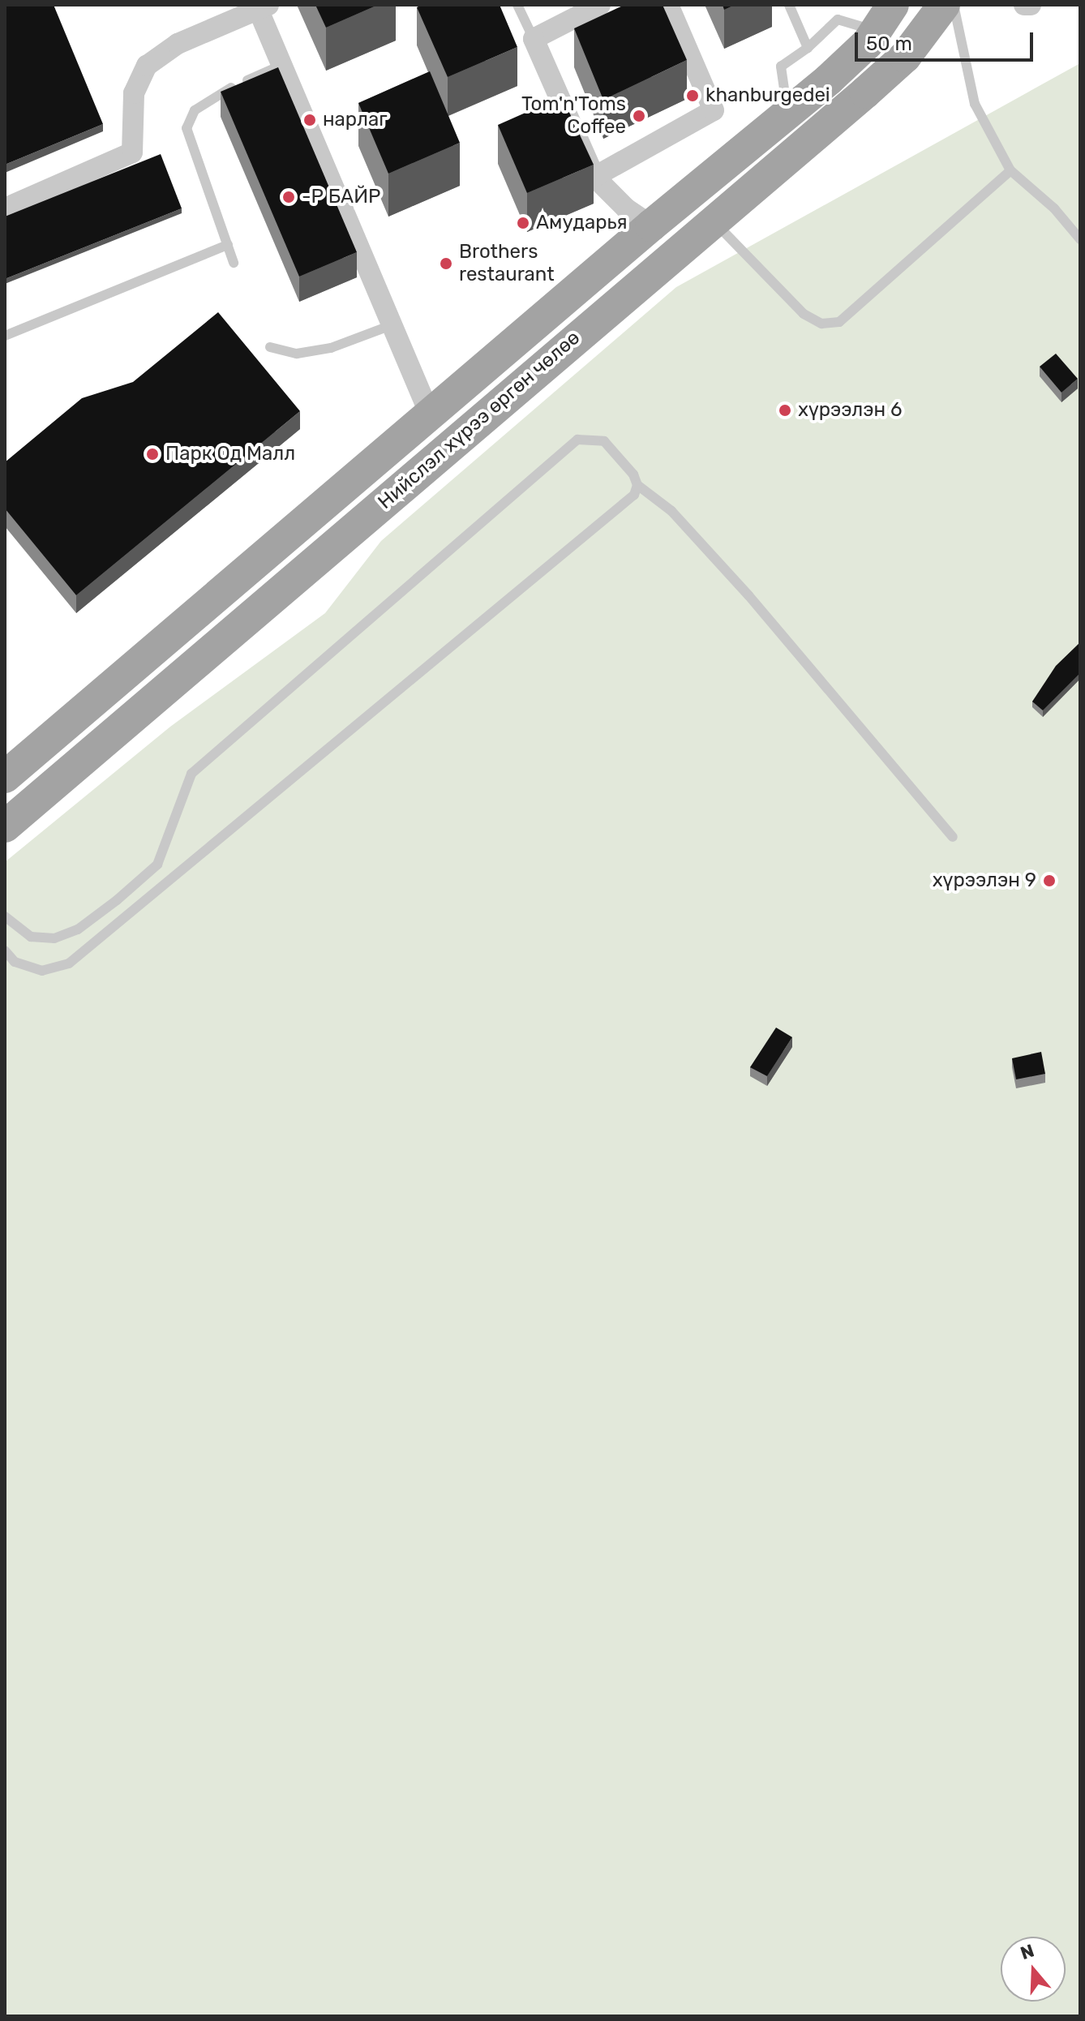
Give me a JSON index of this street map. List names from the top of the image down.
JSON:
{
  "streets": {
    "main road": ["Нийслэл хүрээ өргөн чөлөө"]
  },
  "places": [
    "khanburgedei",
    "Tom'n'Toms Coffee",
    "нарлаг",
    "-Р БАЙР",
    "Амударья",
    "Brothers restaurant",
    "хүрээлэн 6",
    "Парк Од Малл",
    "хүрээлэн 9"
  ],
  "scale_bar": "50 m",
  "north": "top"
}
